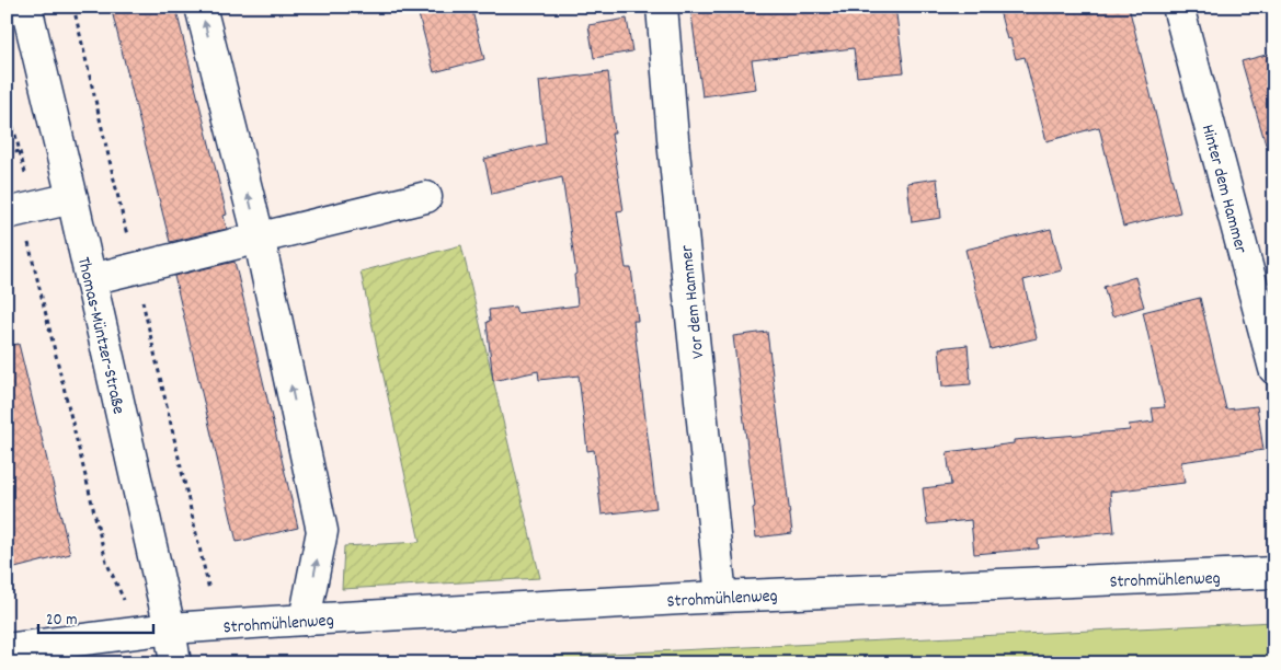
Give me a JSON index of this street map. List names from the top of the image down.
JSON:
{
  "streets": {
    "street": [
      "Hinter dem Hammer",
      "Vor dem Hammer",
      "Thomas-Müntzer-Straße",
      "Strohmühlenweg"
    ]
  },
  "crossings": [
    ["Vor dem Hammer", "Strohmühlenweg"],
    ["Thomas-Müntzer-Straße", "Strohmühlenweg"]
  ],
  "scale_bar": "20 m"
}
